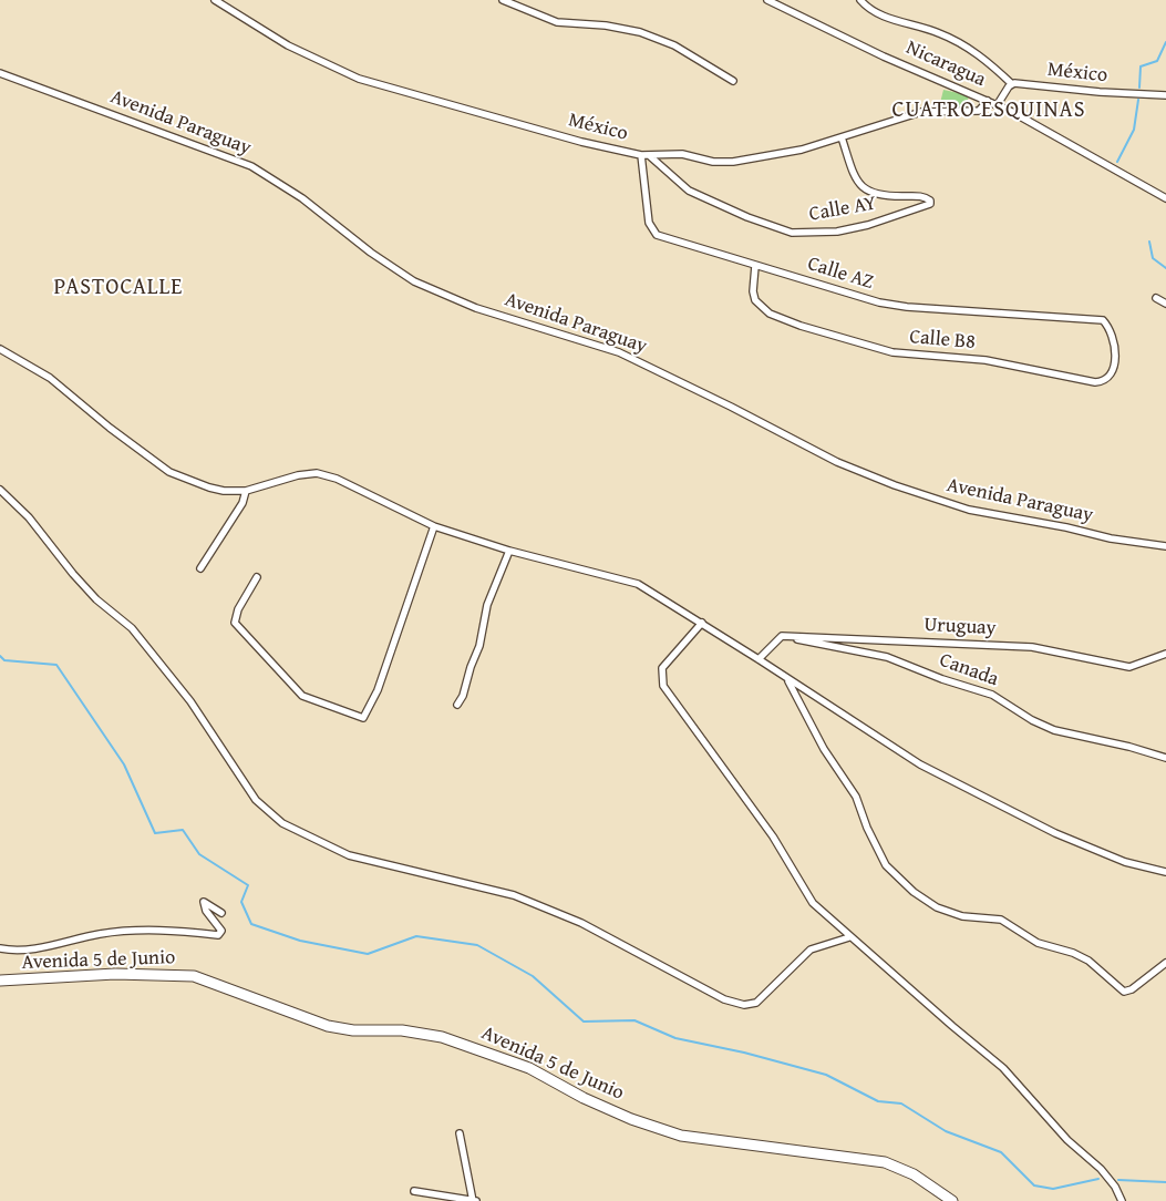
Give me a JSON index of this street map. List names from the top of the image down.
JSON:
{
  "streets": {
    "main road": ["Avenida 5 de Junio"],
    "street": [
      "Nicaragua",
      "México",
      "Avenida Paraguay",
      "Calle AY",
      "Calle AZ",
      "Calle B8",
      "Uruguay",
      "Canada"
    ]
  },
  "crossings": [
    ["Nicaragua", "México"],
    ["México", "Calle AY"],
    ["México", "Calle AZ"],
    ["Calle AZ", "Calle B8"],
    ["Uruguay", "Canada"]
  ],
  "districts": ["CUATRO ESQUINAS", "PASTOCALLE"]
}
